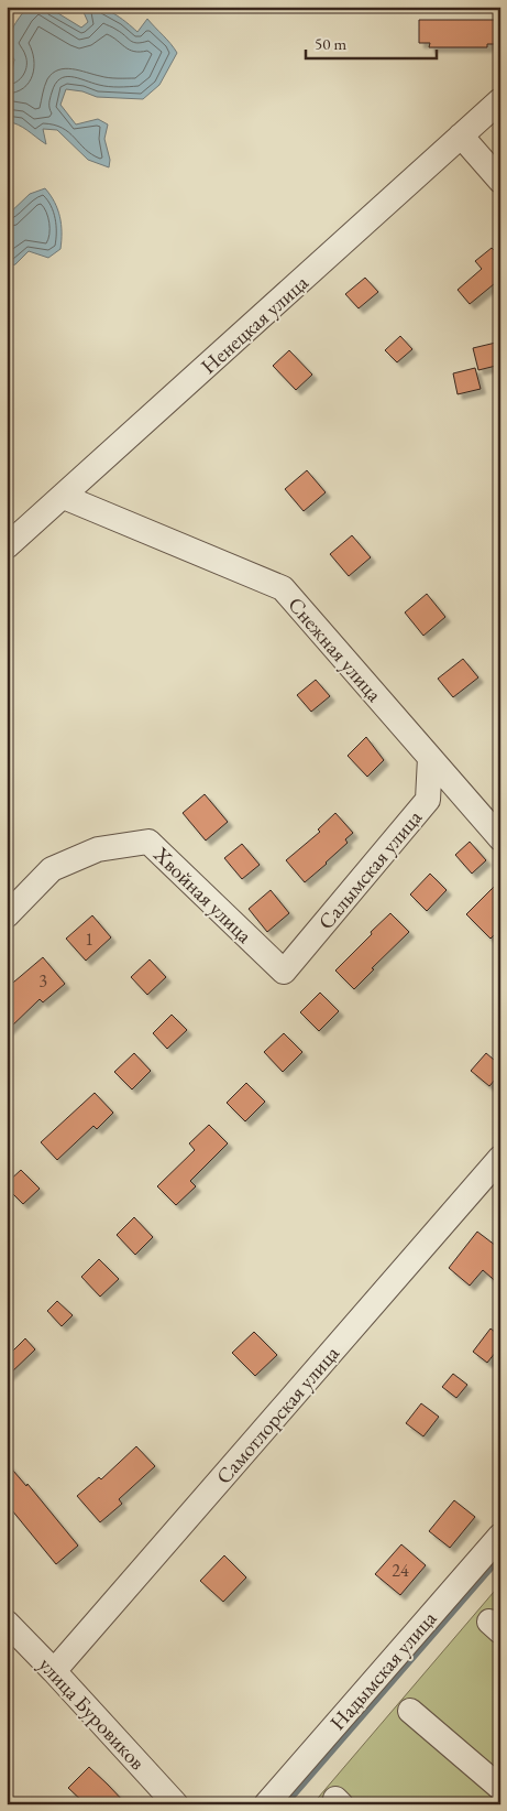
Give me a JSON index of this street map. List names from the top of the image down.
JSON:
{
  "streets": {
    "street": [
      "Ненецкая улица",
      "Снежная улица",
      "Салымская улица",
      "Хвойная улица",
      "Самотлорская улица",
      "Надымская улица",
      "улица Буровиков"
    ]
  },
  "crossings": [
    ["Ненецкая улица", "Снежная улица"],
    ["Снежная улица", "Салымская улица"],
    ["Салымская улица", "Хвойная улица"],
    ["Самотлорская улица", "улица Буровиков"]
  ],
  "house_numbers": ["1", "3", "24"],
  "scale_bar": "50 m"
}
